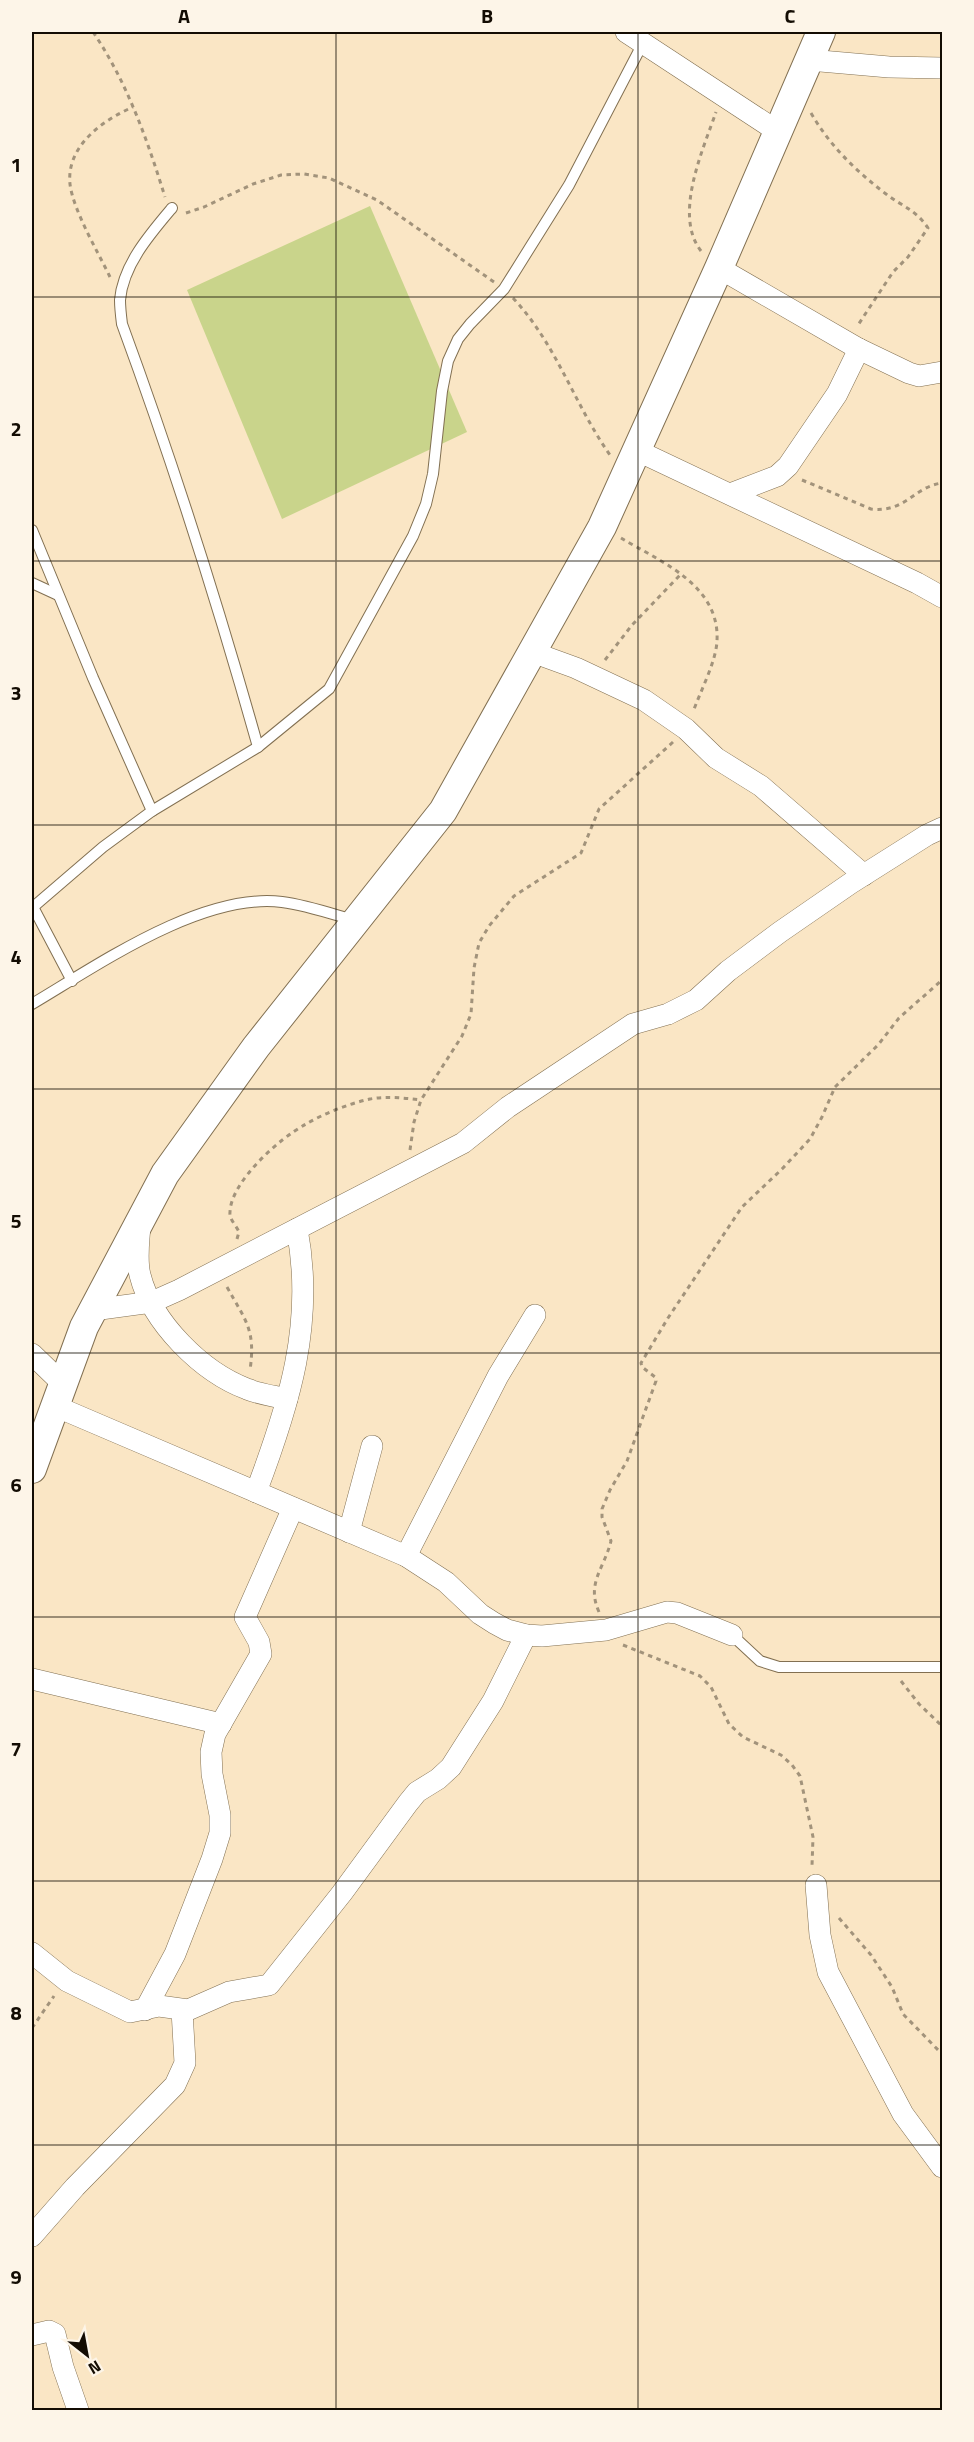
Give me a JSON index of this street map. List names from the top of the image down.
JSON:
{
  "north": "bottom right",
  "grid": {
    "columns": ["A", "B", "C"],
    "rows": [
      "1",
      "2",
      "3",
      "4",
      "5",
      "6",
      "7",
      "8",
      "9"
    ]
  }
}
